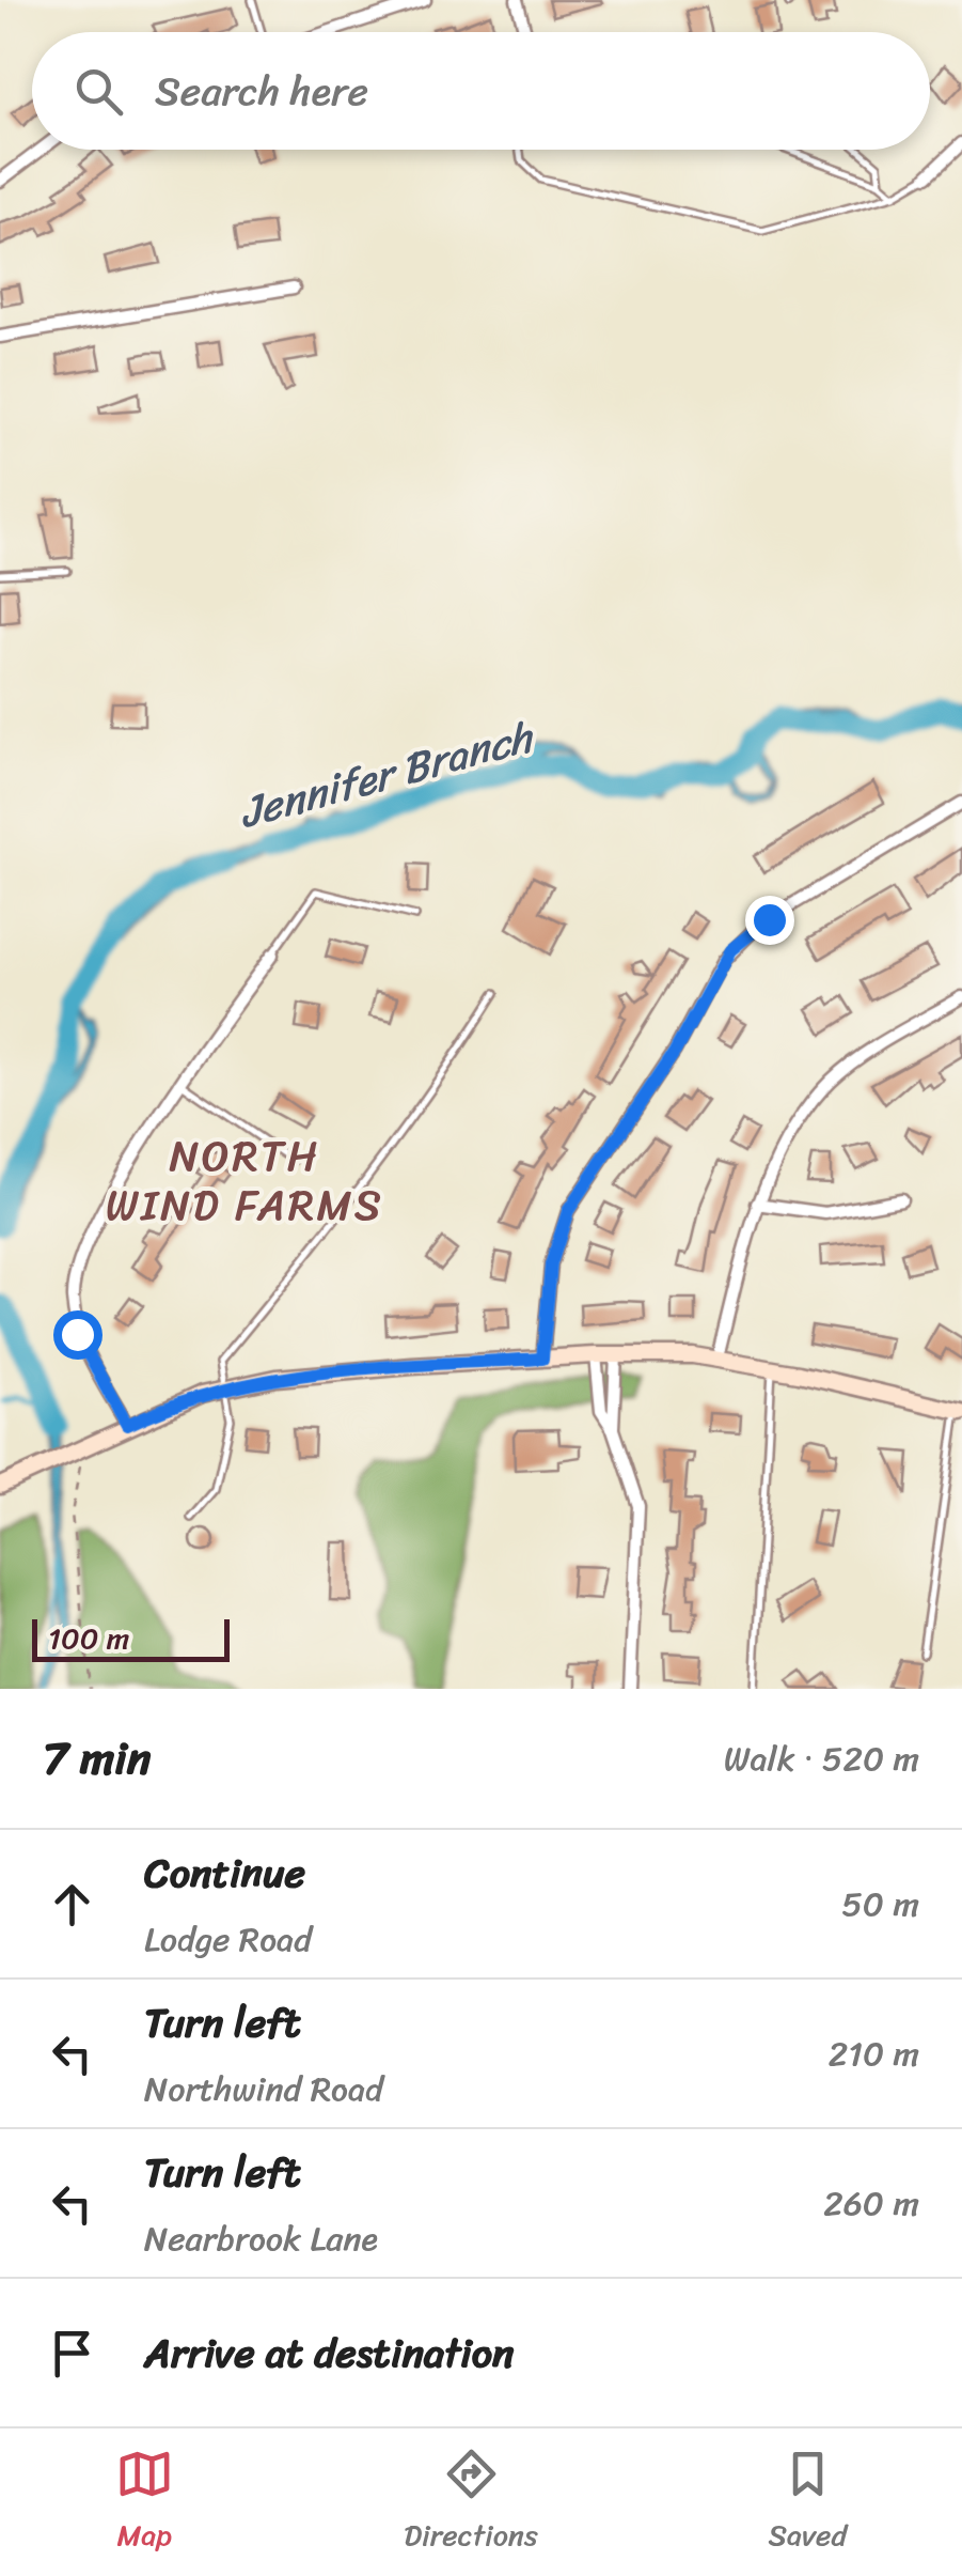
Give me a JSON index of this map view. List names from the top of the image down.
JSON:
{
  "districts": ["NORTH WIND FARMS"],
  "water": ["Jennifer Branch"],
  "scale_bar": "100 m",
  "page": {
    "search": "Search here",
    "scale": "100 m",
    "heading": ["7 min", "Walk · 520 m"],
    "list": [
      ["Continue", "Lodge Road", "50 m"],
      ["Turn left", "Northwind Road", "210 m"],
      ["Turn left", "Nearbrook Lane", "260 m"],
      "Arrive at destination"
    ],
    "nav": ["Map", "Directions", "Saved"]
  }
}
